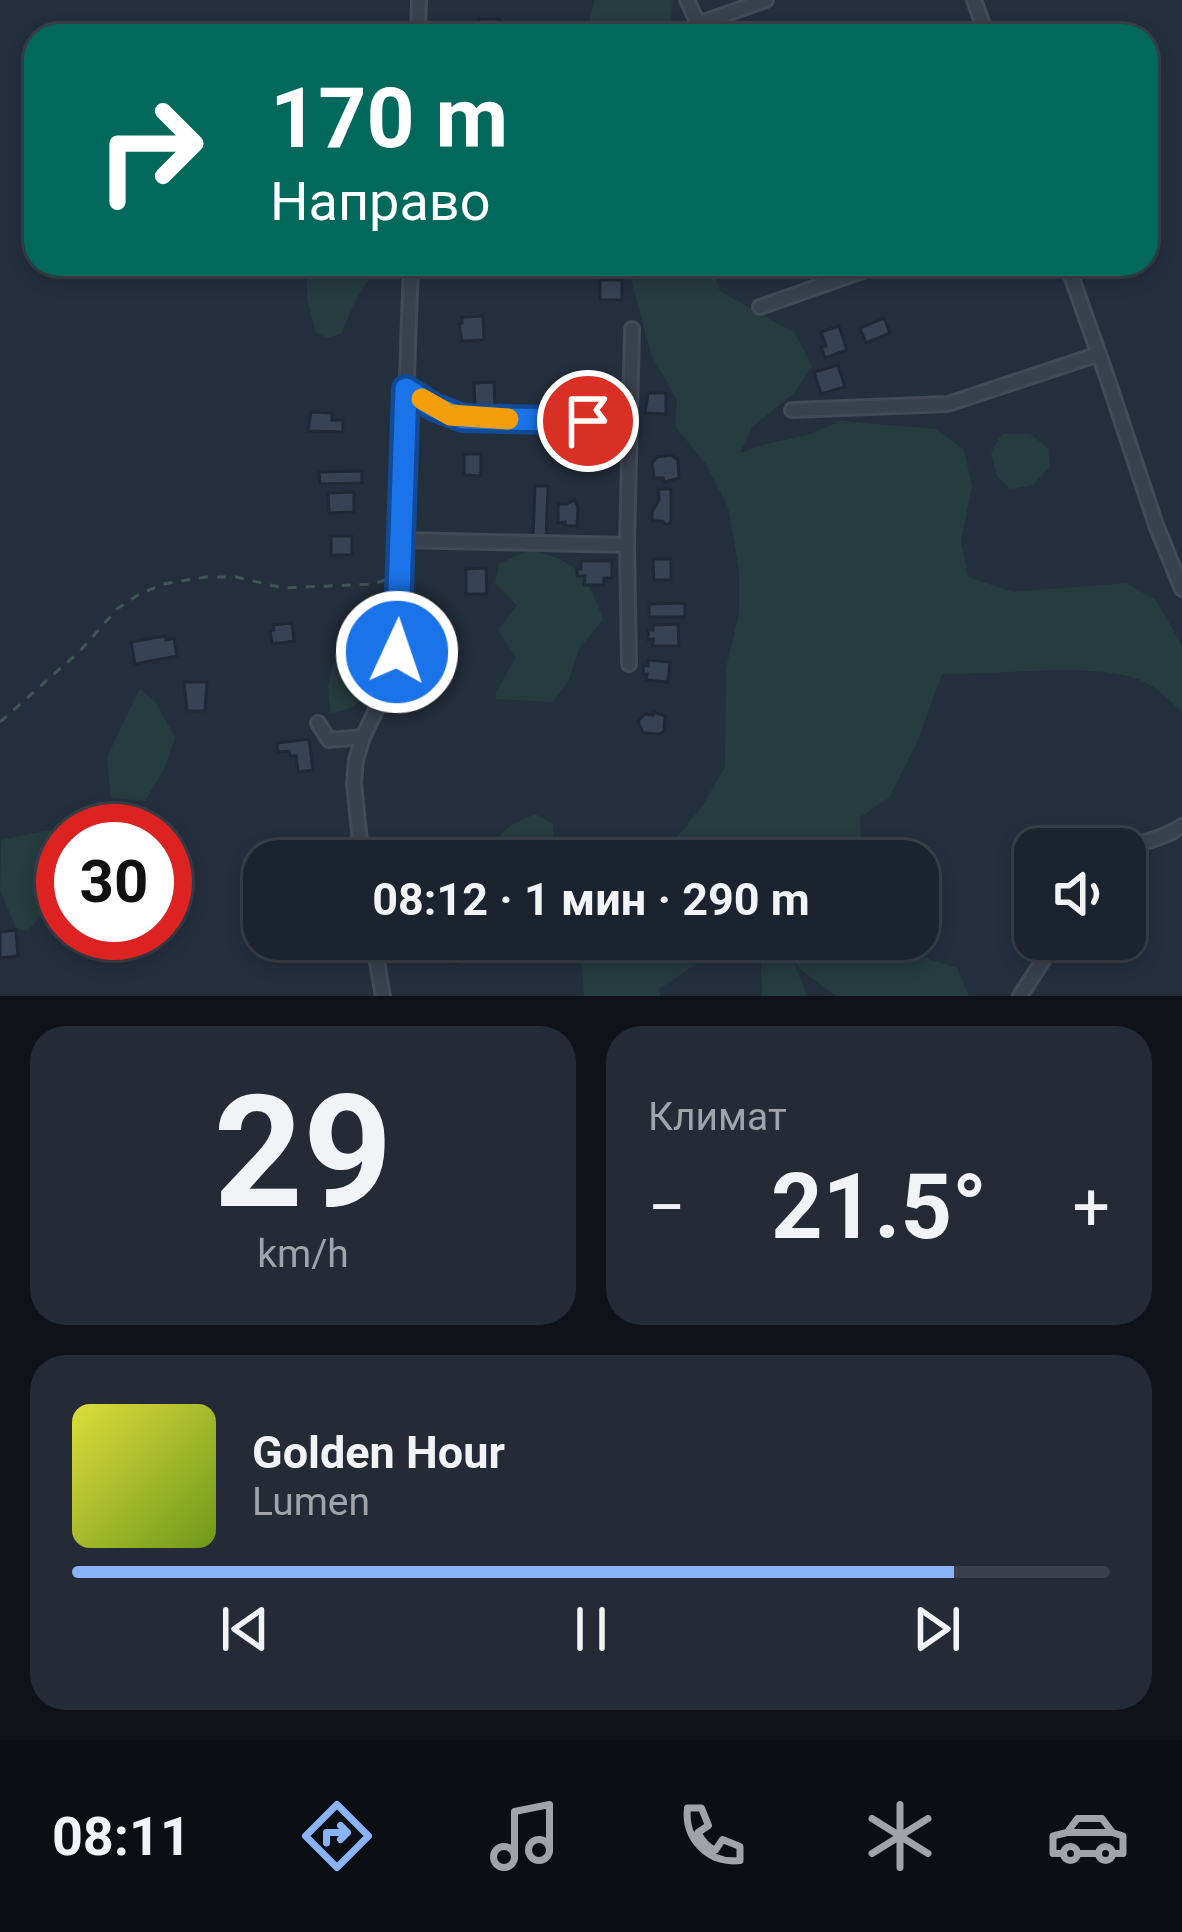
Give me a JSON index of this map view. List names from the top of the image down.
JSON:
{
  "page": {
    "turn": ["170 m", "Направо"],
    "limit": "30",
    "trip": "08:12 · 1 мин · 290 m",
    "tile": [
      ["29", "km/h"],
      "Климат"
    ],
    "heat": ["−", "21.5°", "+"],
    "song": ["Golden Hour", "Lumen"],
    "tabs": "08:11"
  }
}
